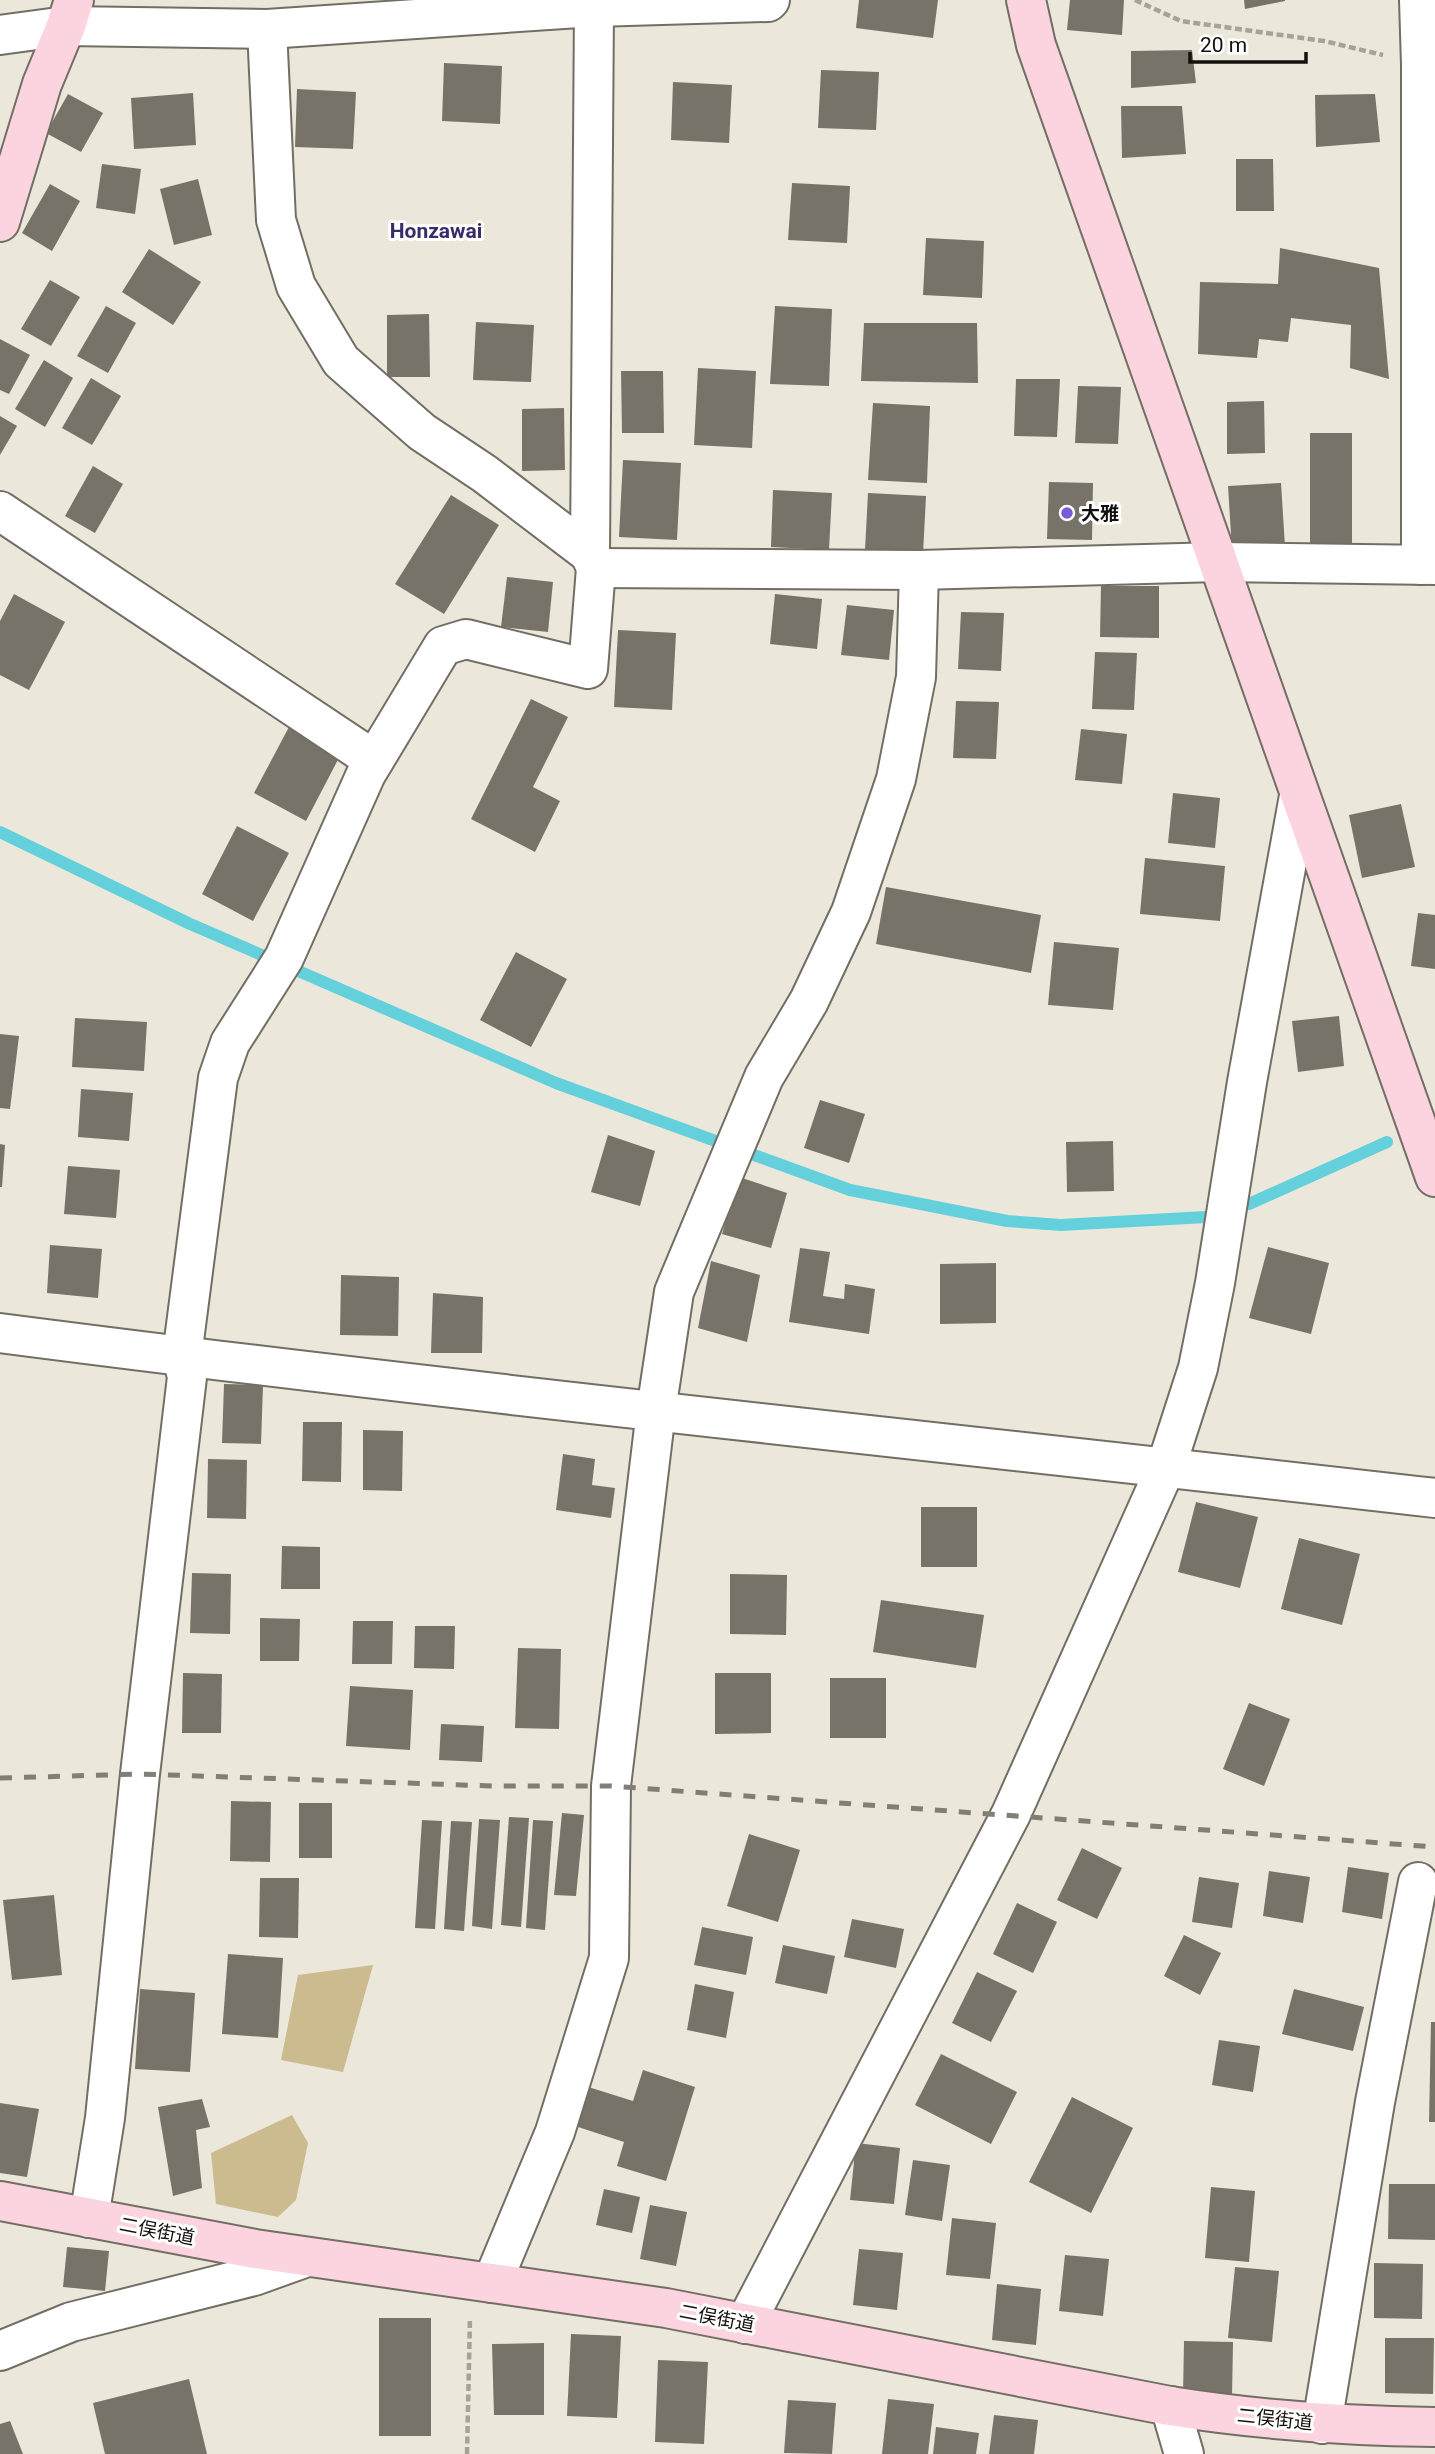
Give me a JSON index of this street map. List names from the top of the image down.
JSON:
{
  "streets": {
    "street": ["二俣街道"]
  },
  "districts": ["Honzawai"],
  "places": ["大雅"],
  "scale_bar": "20 m"
}
